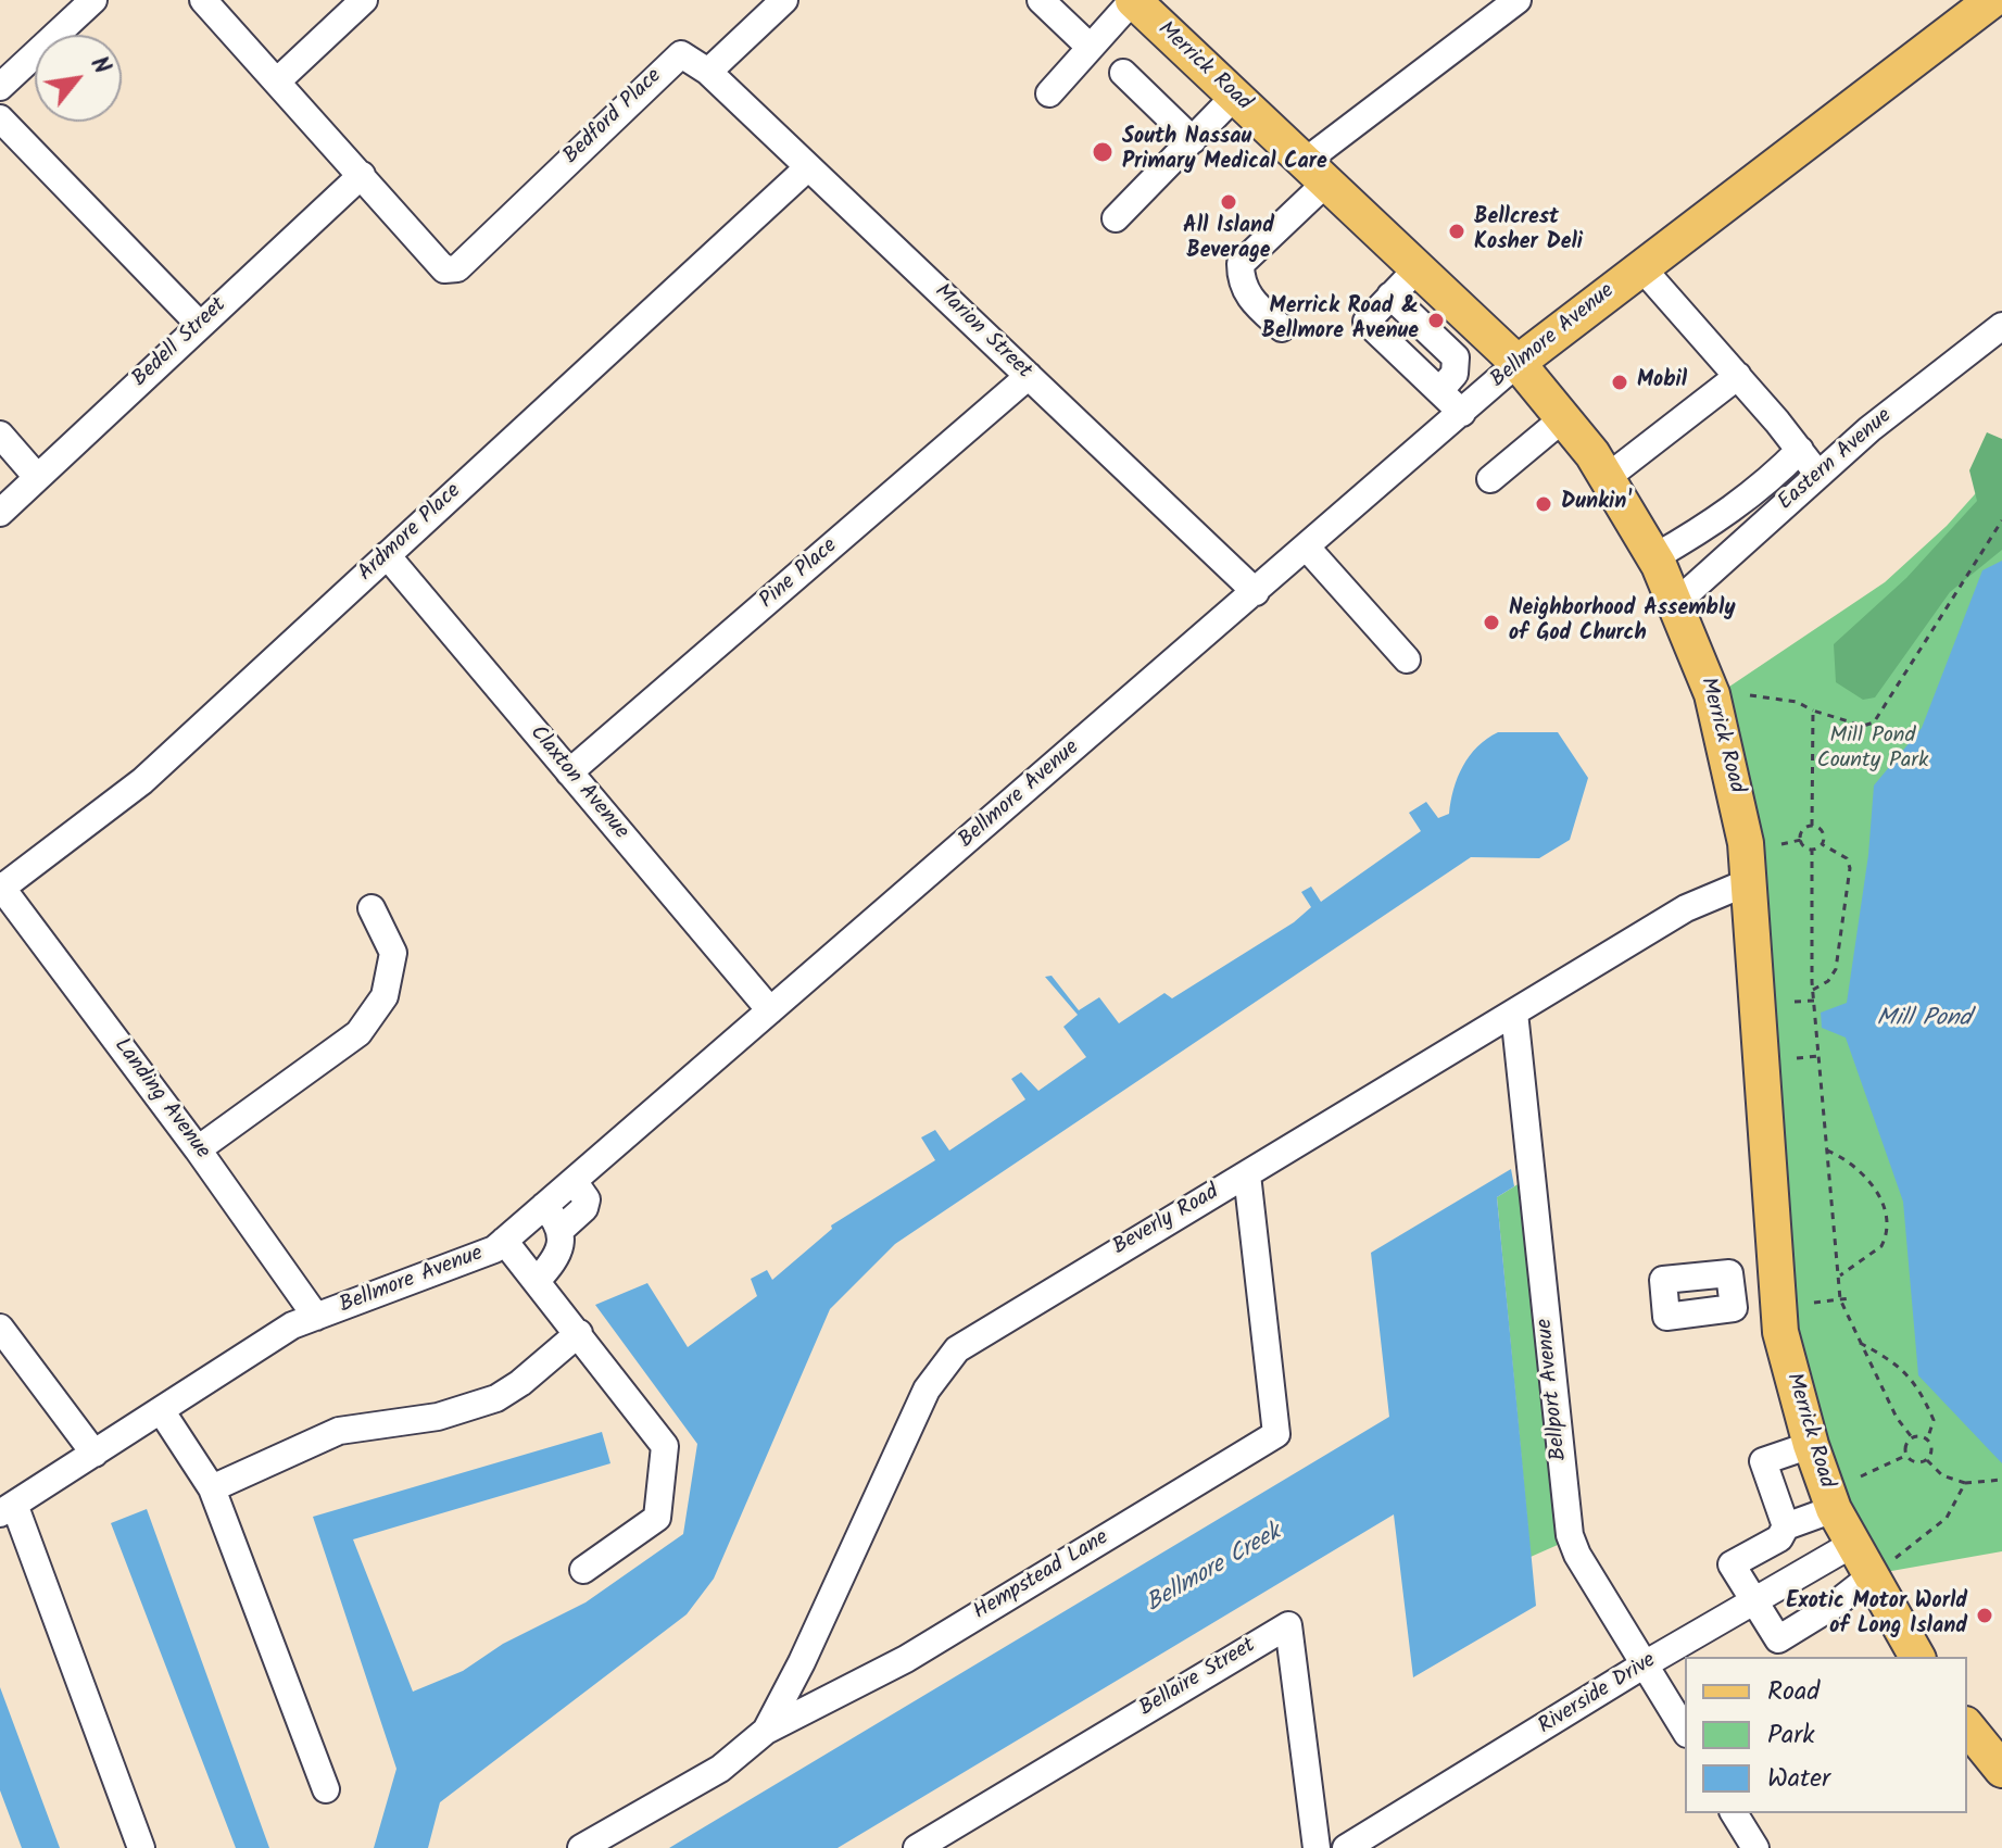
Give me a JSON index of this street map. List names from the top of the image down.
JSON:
{
  "streets": {
    "main road": ["Merrick Road", "Bellmore Avenue"],
    "street": [
      "Bedford Place",
      "Marion Street",
      "Bedell Street",
      "Eastern Avenue",
      "Ardmore Place",
      "Pine Place",
      "Claxton Avenue",
      "Landing Avenue",
      "Beverly Road",
      "Bellport Avenue",
      "Hempstead Lane",
      "Bellaire Street",
      "Riverside Drive"
    ]
  },
  "crossings": [
    ["Merrick Road", "Bellmore Avenue"],
    ["Merrick Road", "Eastern Avenue"],
    ["Merrick Road", "Beverly Road"],
    ["Merrick Road", "Riverside Drive"],
    ["Bedford Place", "Marion Street"],
    ["Bedford Place", "Bedell Street"],
    ["Marion Street", "Bellmore Avenue"],
    ["Marion Street", "Ardmore Place"],
    ["Marion Street", "Pine Place"],
    ["Bellmore Avenue", "Claxton Avenue"],
    ["Bellmore Avenue", "Landing Avenue"],
    ["Ardmore Place", "Claxton Avenue"],
    ["Ardmore Place", "Landing Avenue"],
    ["Pine Place", "Claxton Avenue"],
    ["Beverly Road", "Bellport Avenue"],
    ["Beverly Road", "Hempstead Lane"],
    ["Bellport Avenue", "Riverside Drive"]
  ],
  "water": ["Mill Pond", "Bellmore Creek"],
  "parks": ["Mill Pond County Park"],
  "places": [
    "South Nassau Primary Medical Care",
    "All Island Beverage",
    "Bellcrest Kosher Deli",
    "Merrick Road & Bellmore Avenue",
    "Mobil",
    "Dunkin'",
    "Neighborhood Assembly of God Church",
    "Exotic Motor World of Long Island"
  ],
  "legend": ["Road", "Park", "Water"],
  "north": "top right"
}
